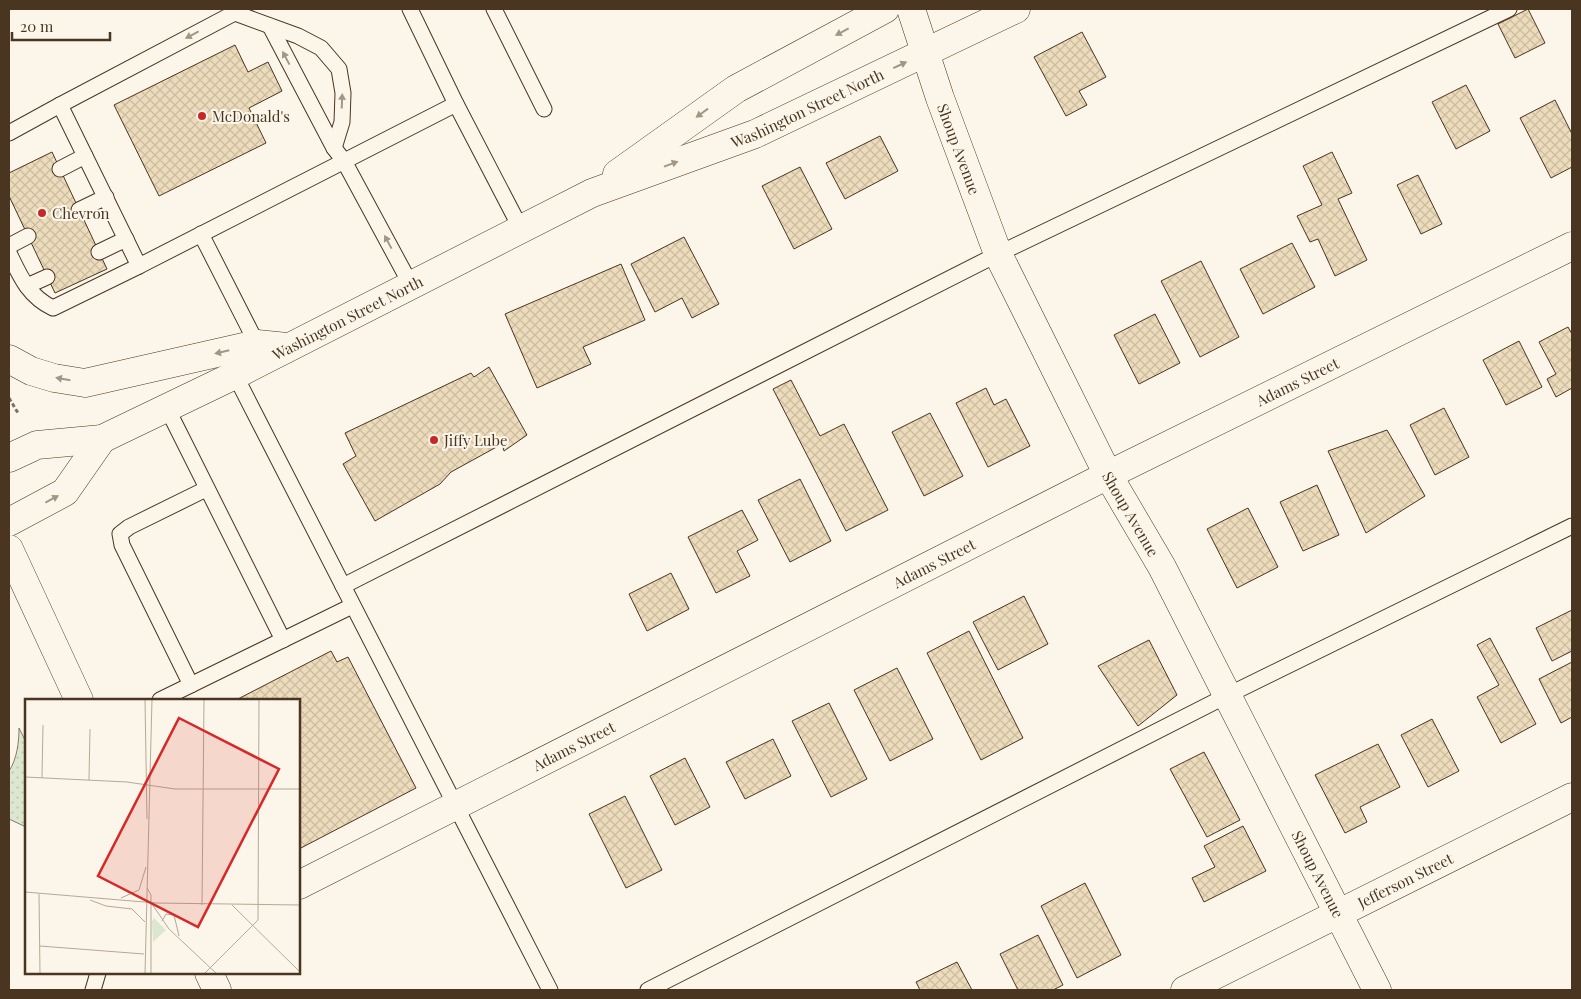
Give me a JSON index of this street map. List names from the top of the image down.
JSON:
{
  "streets": {
    "street": [
      "Washington Street North",
      "Shoup Avenue",
      "Adams Street",
      "Jefferson Street"
    ]
  },
  "crossings": [
    ["Washington Street North", "Shoup Avenue"],
    ["Shoup Avenue", "Adams Street"],
    ["Shoup Avenue", "Jefferson Street"]
  ],
  "places": ["McDonald's", "Chevron", "Jiffy Lube"],
  "scale_bar": "20 m"
}
